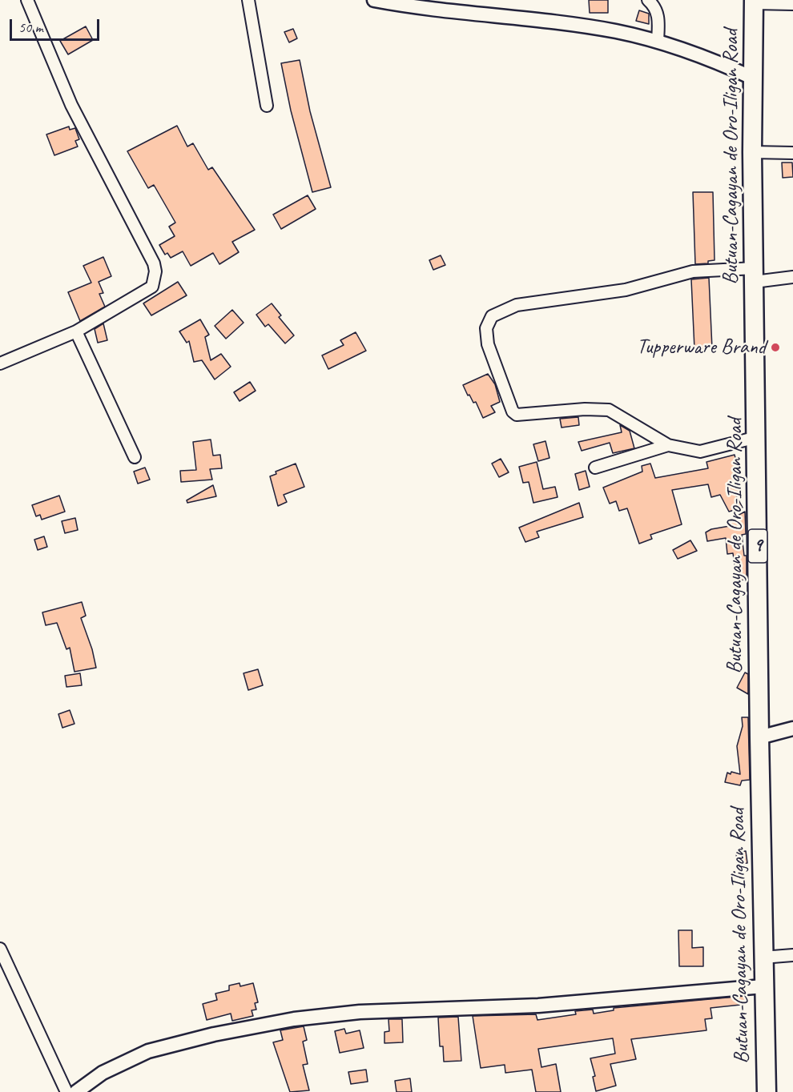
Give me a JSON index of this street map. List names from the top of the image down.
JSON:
{
  "streets": {
    "highway": ["Butuan-Cagayan de Oro-Iligan Road", "9"]
  },
  "places": ["Tupperware Brand"],
  "scale_bar": "50 m"
}
